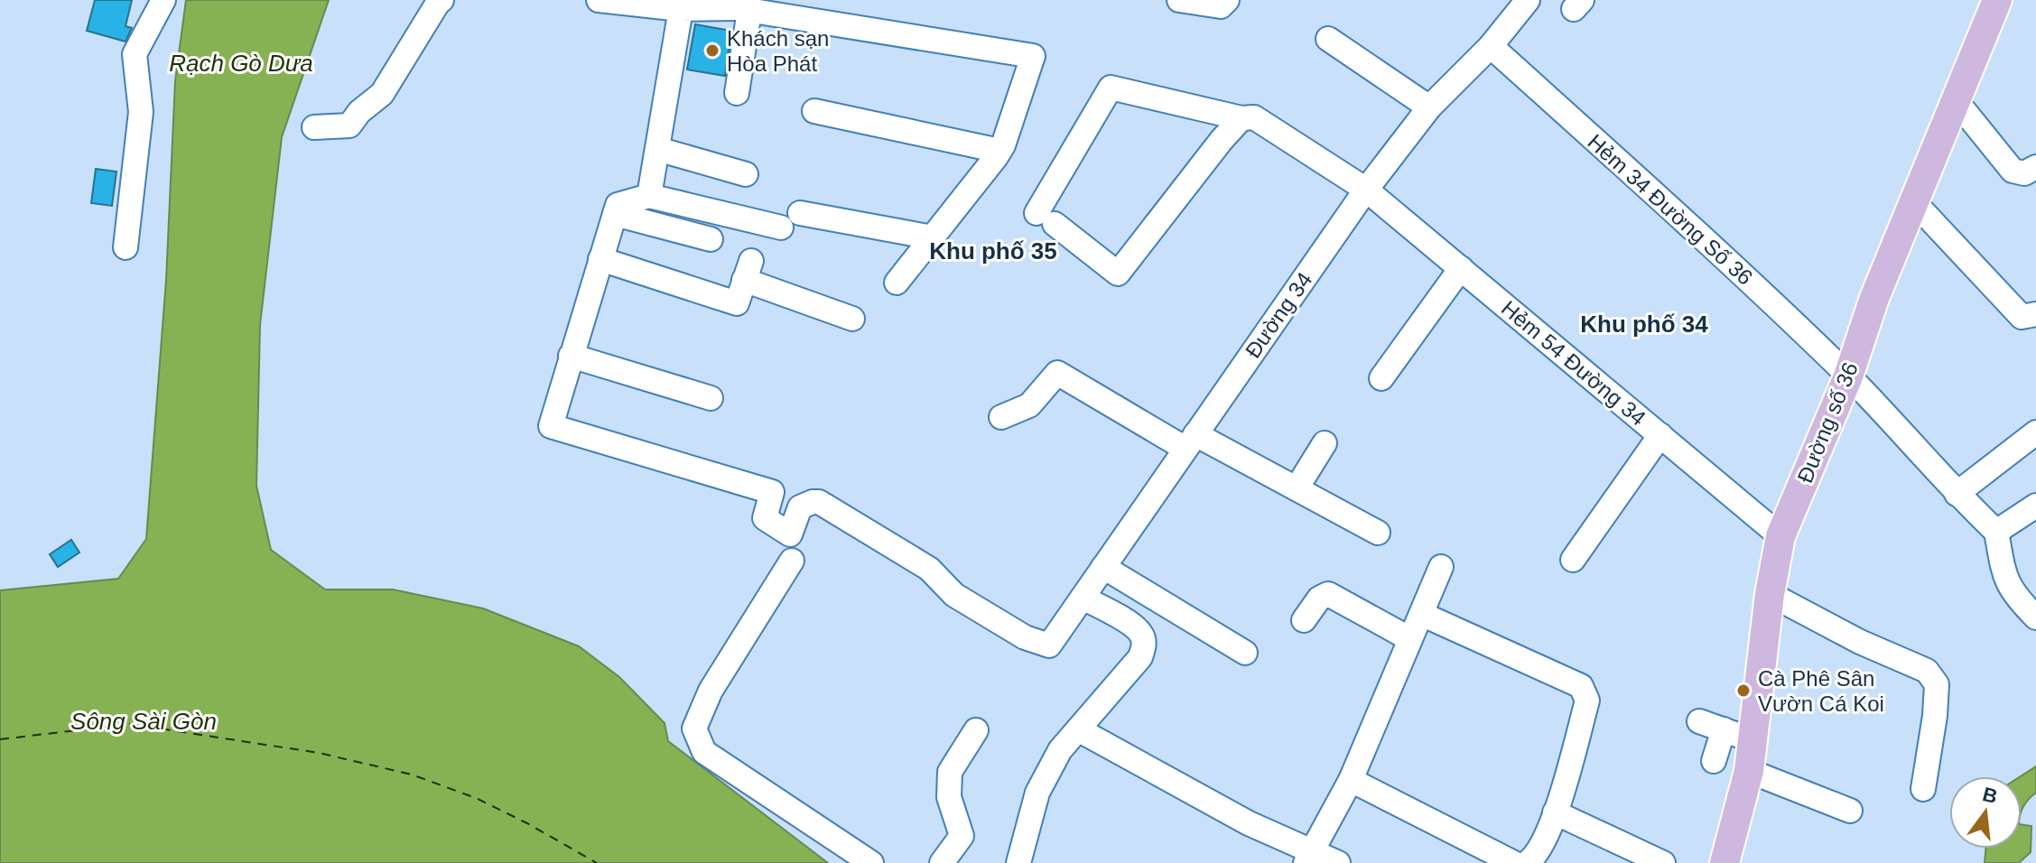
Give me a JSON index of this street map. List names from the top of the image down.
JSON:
{
  "streets": {
    "main road": ["Đường số 36"],
    "street": ["Hẻm 34 Đường Số 36", "Đường 34", "Hẻm 54 Đường 34"]
  },
  "crossings": [
    ["Hẻm 34 Đường Số 36", "Đường 34"],
    ["Hẻm 34 Đường Số 36", "Đường số 36"],
    ["Đường 34", "Hẻm 54 Đường 34"],
    ["Hẻm 54 Đường 34", "Đường số 36"]
  ],
  "districts": ["Khu phố 35", "Khu phố 34"],
  "water": ["Rạch Gò Dưa", "Sông Sài Gòn"],
  "places": ["Khách sạn Hòa Phát", "Cà Phê Sân Vườn Cá Koi"],
  "north": "top"
}
